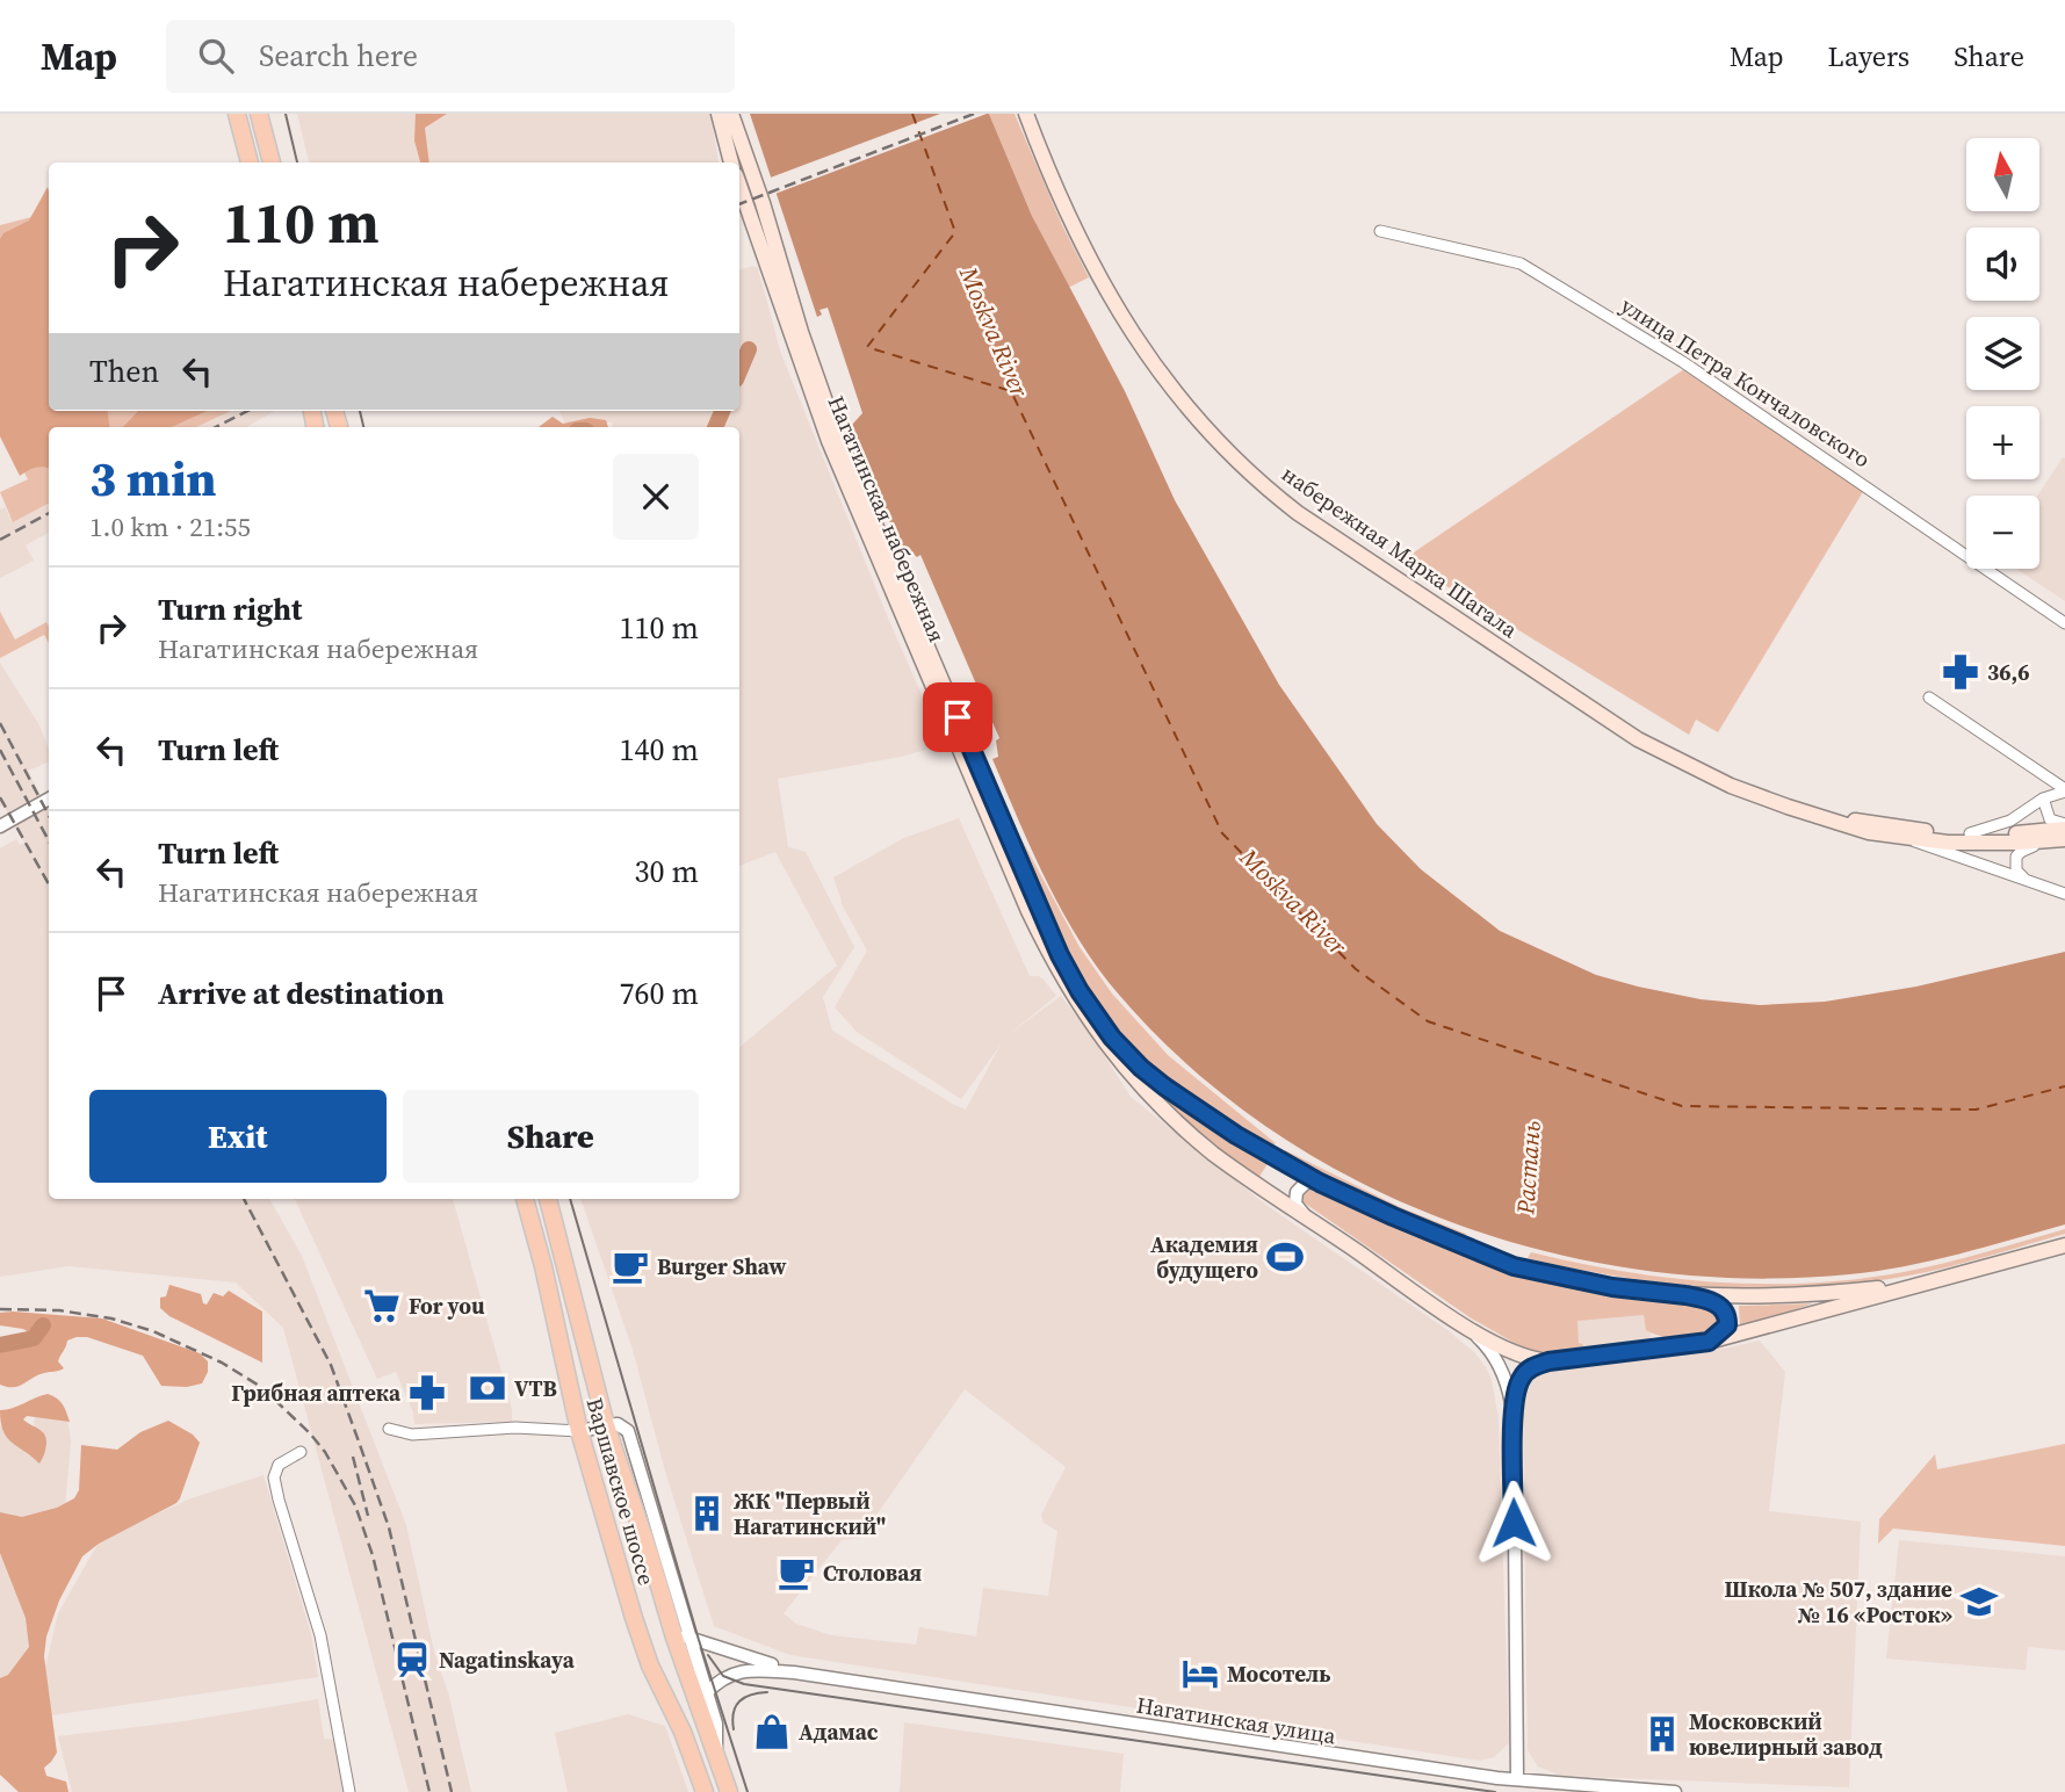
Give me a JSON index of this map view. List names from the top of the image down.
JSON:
{
  "streets": {
    "main road": ["Нагатинская набережная", "набережная Марка Шагала", "Варшавское шоссе"],
    "street": ["улица Петра Кончаловского", "Нагатинская улица"]
  },
  "water": ["Moskva River", "Растань"],
  "places": {
    "pharmacy": ["36,6", "Грибная аптека"],
    "sports": ["Академия будущего"],
    "cafe": ["Burger Shaw", "Столовая"],
    "supermarket": ["For you"],
    "bank": ["VTB"],
    "building": ["ЖК \"Первый Нагатинский\"", "Московский ювелирный завод"],
    "school or university": ["Школа № 507, здание № 16 «Росток»"],
    "station": ["Nagatinskaya"],
    "hotel": ["Мосотель"],
    "shop": ["Адамас"]
  },
  "north": "top",
  "page": {
    "header": "Map",
    "search": "Search here",
    "nav": ["Map", "Layers", "Share"],
    "map_buttons": ["+", "−"],
    "turn": ["110 m", "Нагатинская набережная"],
    "then": "Then",
    "heading": ["3 min", "1.0 km · 21:55"],
    "list": [
      {
        "name": "Turn right",
        "note": "Нагатинская набережная",
        "value": "110 m"
      },
      {
        "name": "Turn left",
        "value": "140 m"
      },
      {
        "name": "Turn left",
        "note": "Нагатинская набережная",
        "value": "30 m"
      },
      {
        "name": "Arrive at destination",
        "value": "760 m"
      }
    ],
    "buttons": ["Exit", "Share"]
  }
}
